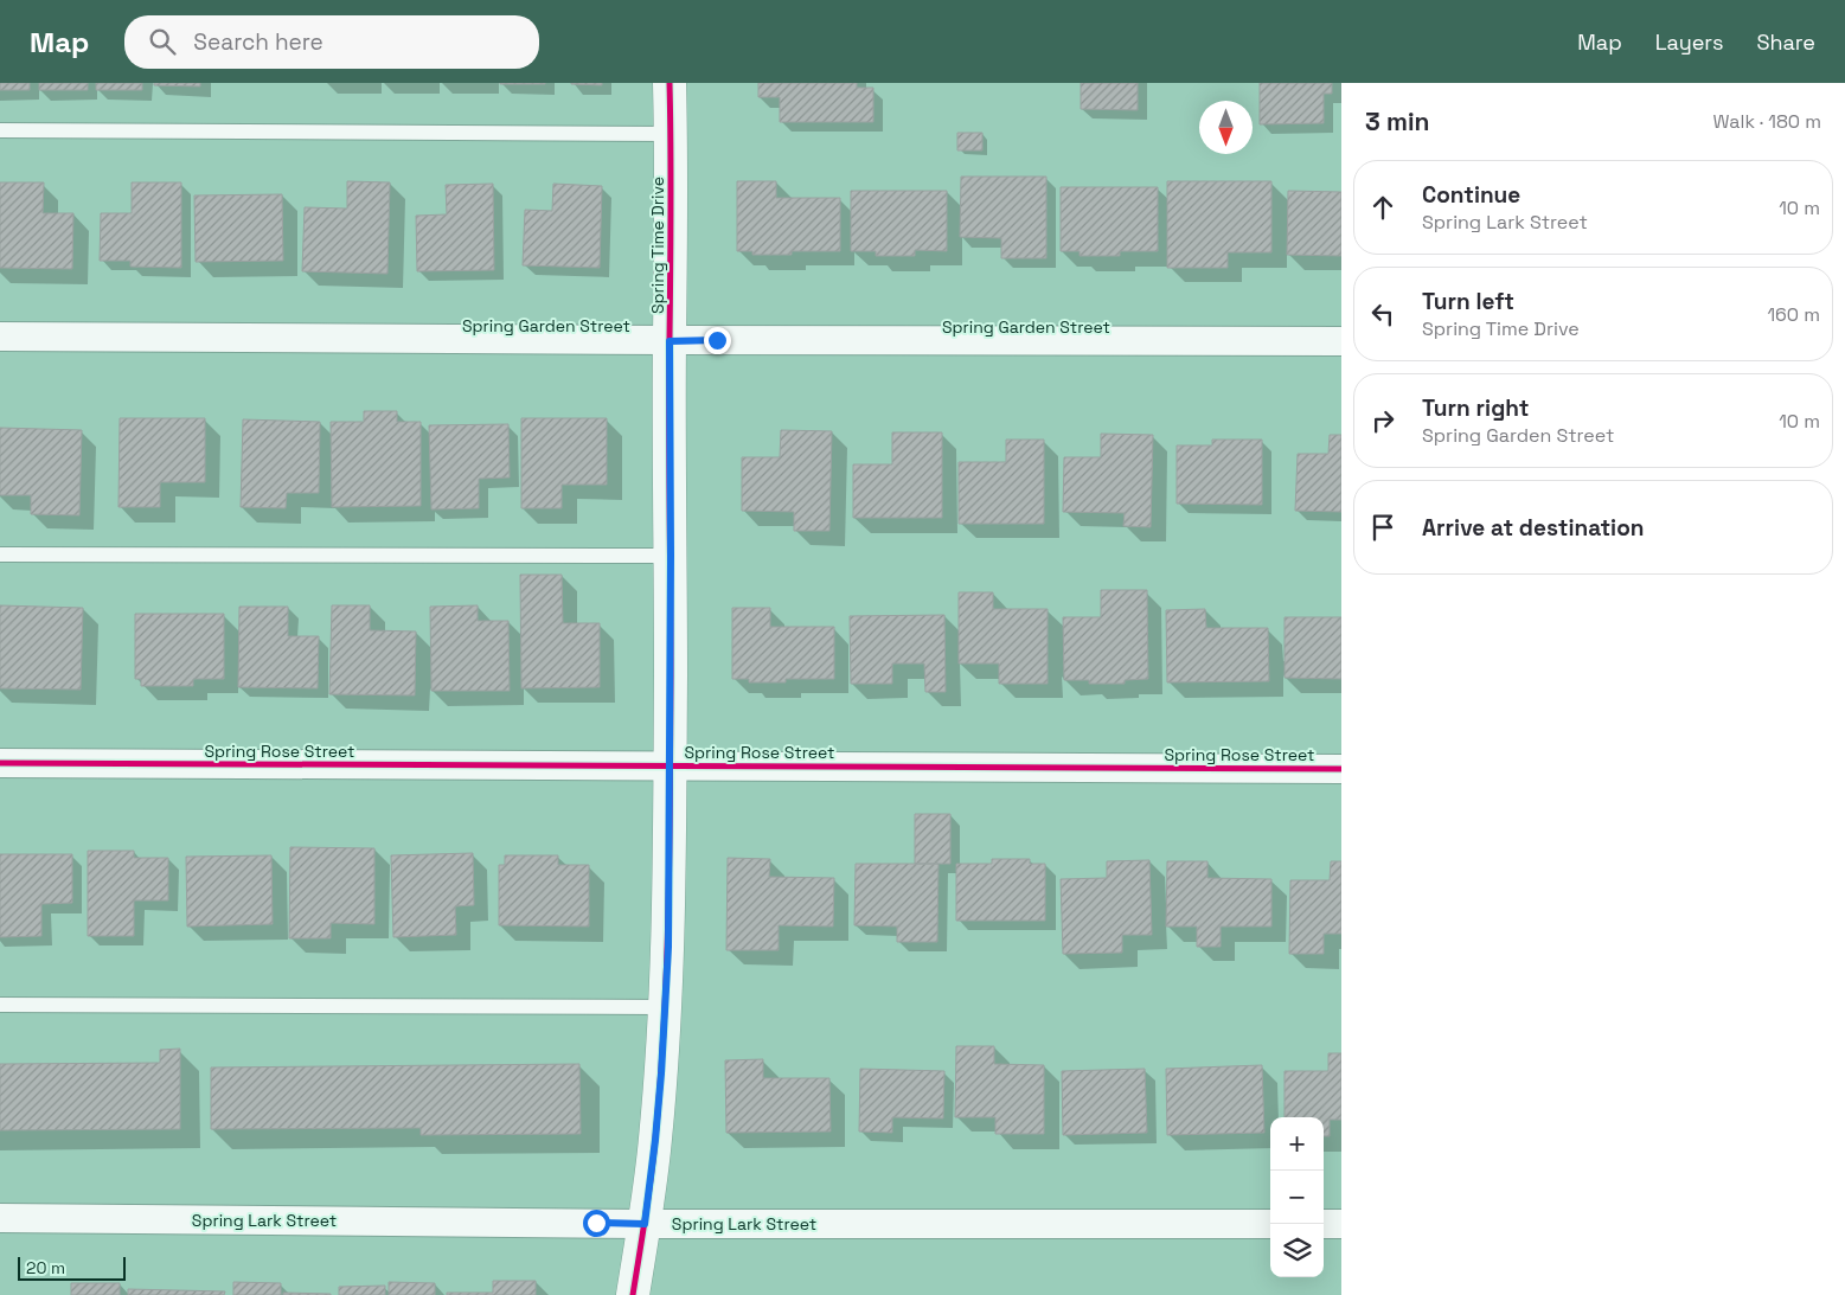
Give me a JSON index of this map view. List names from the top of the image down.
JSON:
{
  "streets": {
    "street": [
      "Spring Time Drive",
      "Spring Garden Street",
      "Spring Rose Street",
      "Spring Lark Street"
    ]
  },
  "crossings": [
    ["Spring Time Drive", "Spring Garden Street"],
    ["Spring Time Drive", "Spring Rose Street"],
    ["Spring Time Drive", "Spring Lark Street"]
  ],
  "scale_bar": "20 m",
  "north": "bottom",
  "page": {
    "header": "Map",
    "search": "Search here",
    "nav": ["Map", "Layers", "Share"],
    "heading": ["3 min", "Walk · 180 m"],
    "list": [
      ["Continue", "Spring Lark Street", "10 m"],
      ["Turn left", "Spring Time Drive", "160 m"],
      ["Turn right", "Spring Garden Street", "10 m"],
      "Arrive at destination"
    ],
    "map_buttons": ["+", "−"],
    "scale": "20 m"
  }
}
